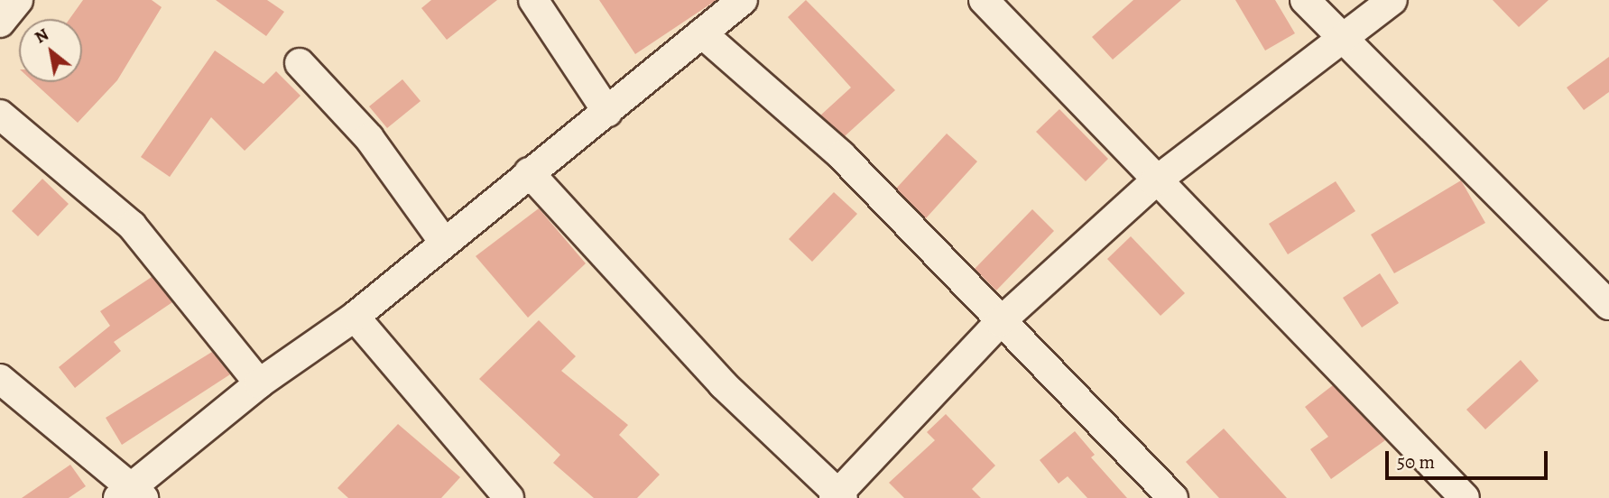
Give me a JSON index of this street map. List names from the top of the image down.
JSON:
{
  "scale_bar": "50 m",
  "north": "top left"
}
